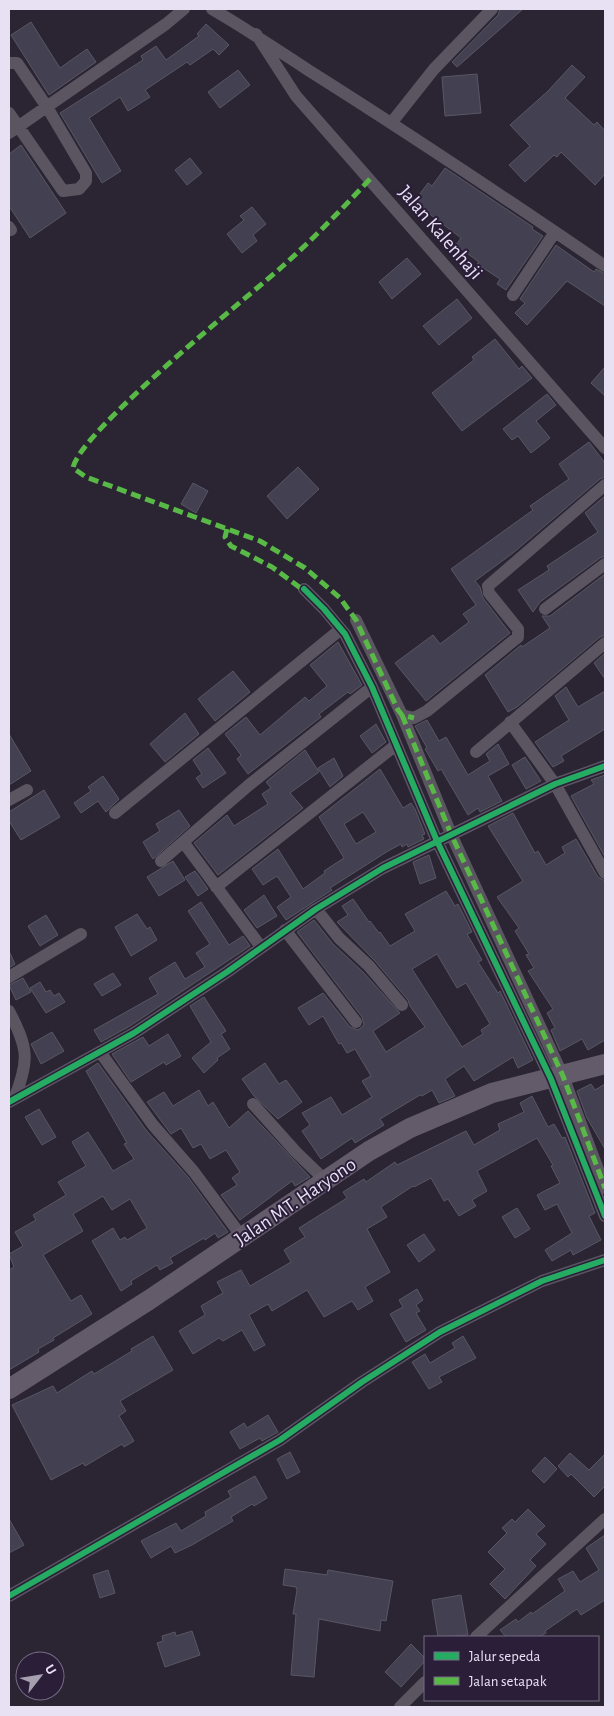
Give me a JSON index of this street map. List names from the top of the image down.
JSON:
{
  "streets": {
    "main road": ["Jalan MT. Haryono"],
    "street": ["Jalan Kalenhaji"]
  },
  "legend": ["Jalur sepeda", "Jalan setapak"],
  "north": "top right"
}
